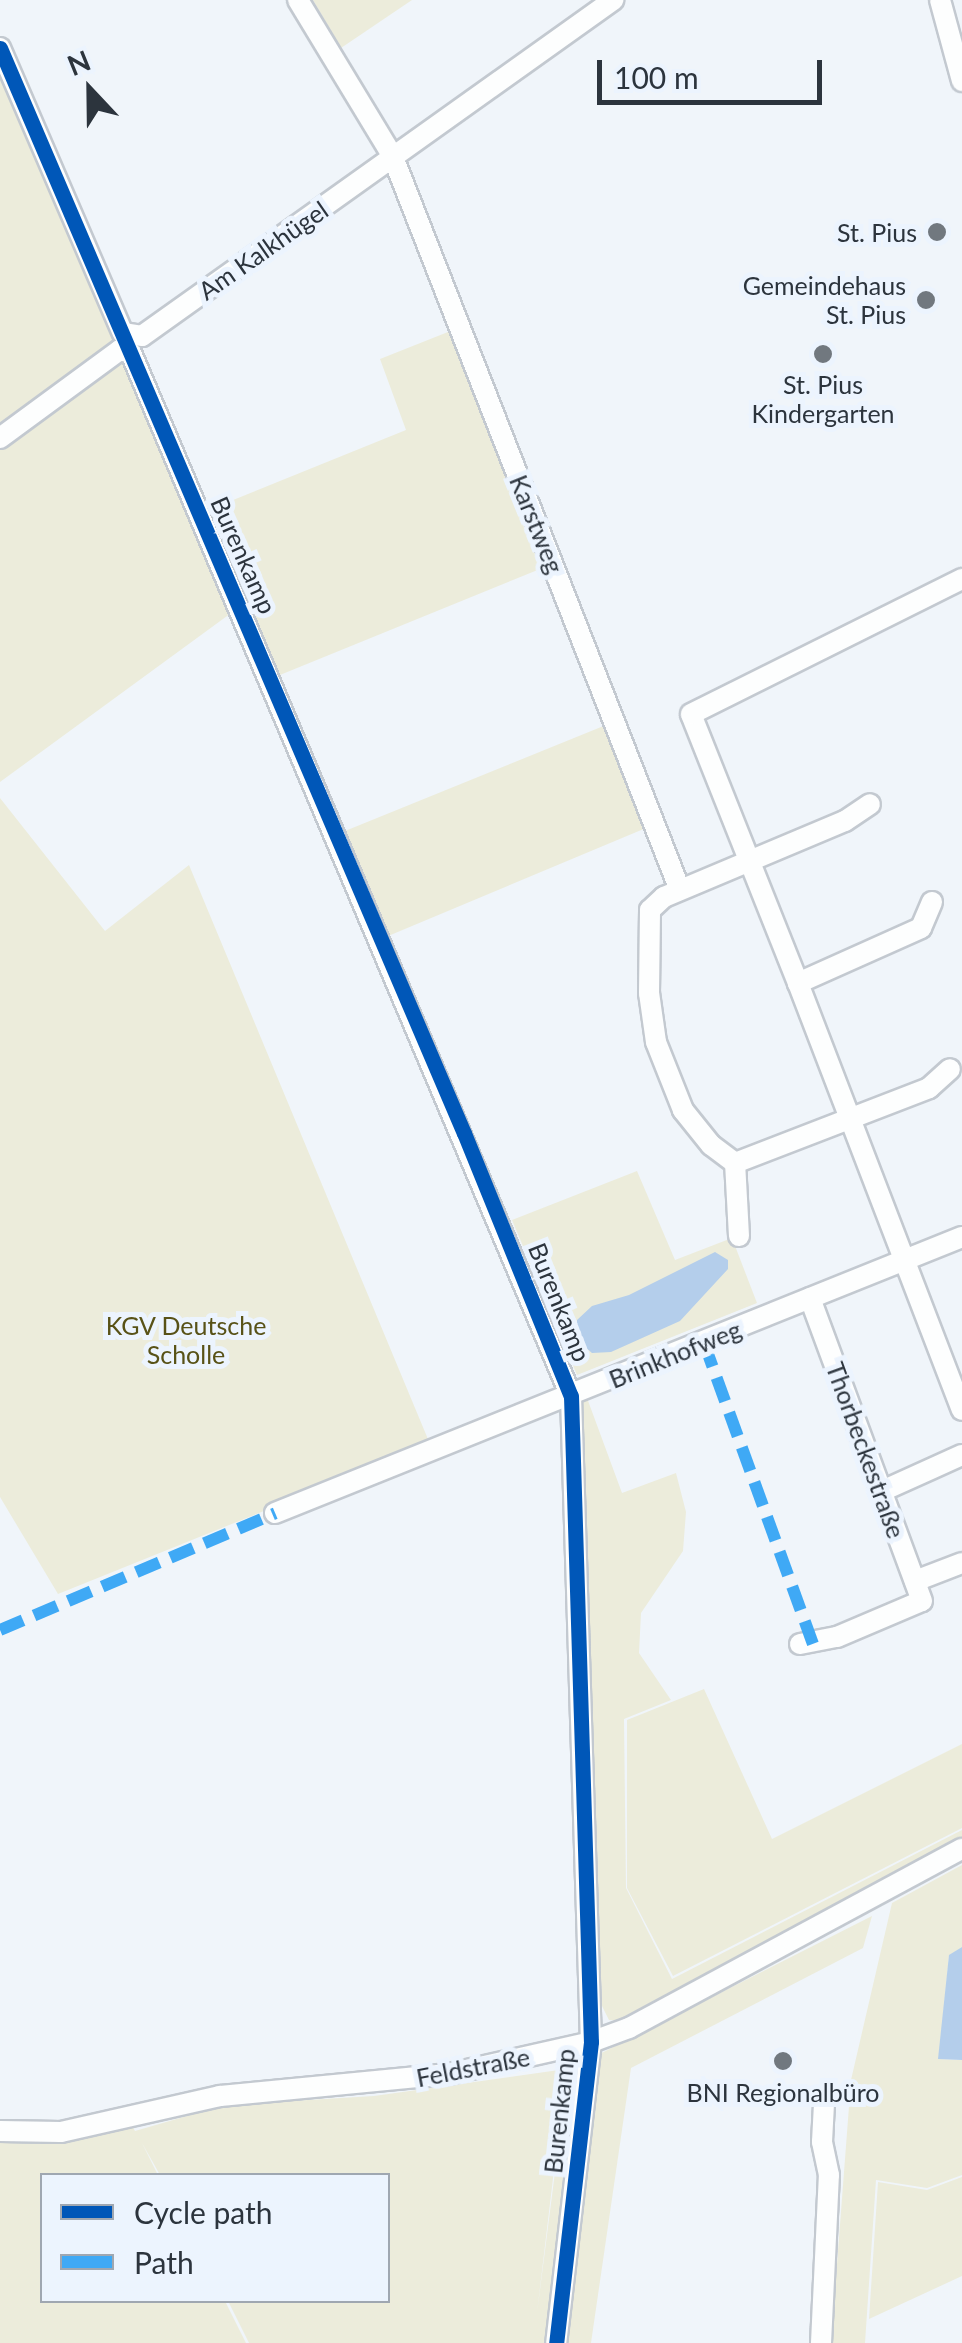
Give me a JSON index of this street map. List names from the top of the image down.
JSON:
{
  "streets": {
    "street": [
      "Am Kalkhügel",
      "Karstweg",
      "Burenkamp",
      "Brinkhofweg",
      "Thorbeckestraße",
      "Feldstraße"
    ]
  },
  "crossings": [
    ["Am Kalkhügel", "Karstweg"],
    ["Am Kalkhügel", "Burenkamp"],
    ["Burenkamp", "Brinkhofweg"],
    ["Burenkamp", "Feldstraße"],
    ["Brinkhofweg", "Thorbeckestraße"]
  ],
  "parks": ["KGV Deutsche Scholle"],
  "places": [
    "St. Pius",
    "Gemeindehaus St. Pius",
    "St. Pius Kindergarten",
    "BNI Regionalbüro"
  ],
  "legend": ["Cycle path", "Path"],
  "scale_bar": "100 m",
  "north": "top"
}
